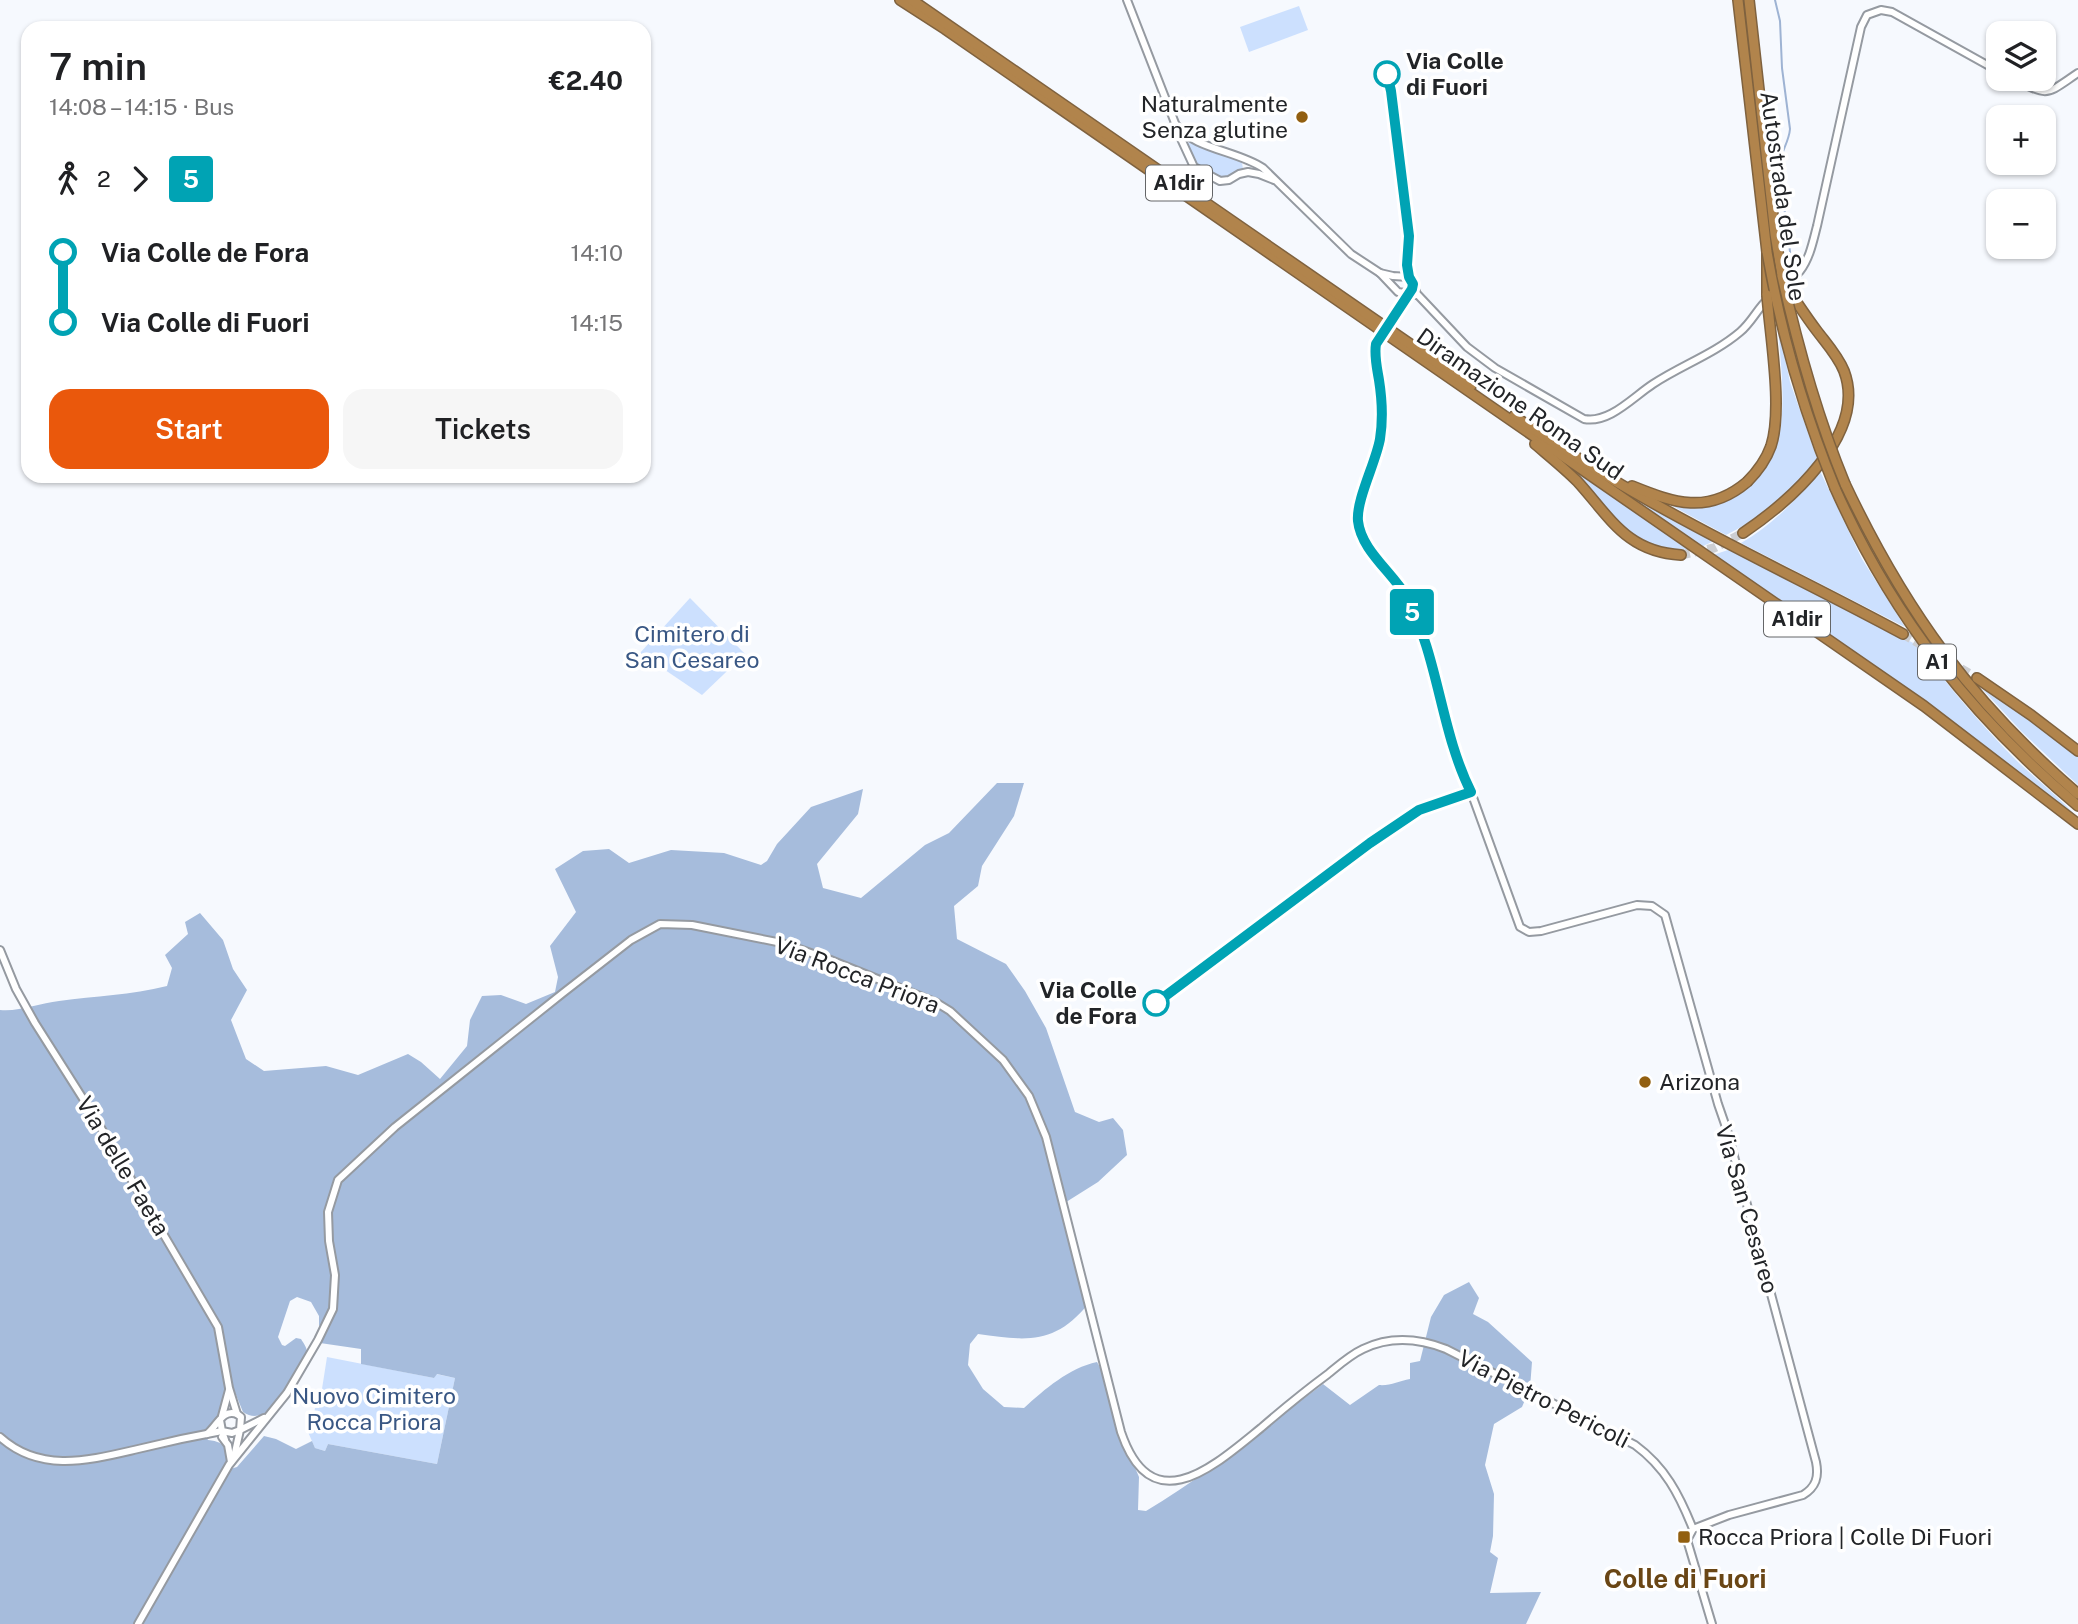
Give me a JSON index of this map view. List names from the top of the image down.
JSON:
{
  "streets": {
    "highway": [
      "A1dir",
      "Autostrada del Sole",
      "Diramazione Roma Sud",
      "A1"
    ],
    "street": [
      "Via Rocca Priora",
      "Via delle Faeta",
      "Via San Cesareo",
      "Via Pietro Pericoli"
    ]
  },
  "crossings": [
    ["A1dir", "Diramazione Roma Sud"],
    ["Via Rocca Priora", "Via Pietro Pericoli"],
    ["Via San Cesareo", "Via Pietro Pericoli"]
  ],
  "districts": ["Colle di Fuori"],
  "parks": ["Cimitero di San Cesareo", "Nuovo Cimitero Rocca Priora"],
  "places": {
    "other": [
      "Via Colle di Fuori",
      "Naturalmente Senza glutine",
      "Via Colle de Fora",
      "Arizona"
    ],
    "transit": ["Rocca Priora | Colle Di Fuori"]
  },
  "lines": ["bus line 5"],
  "page": {
    "on_map": "5",
    "map_buttons": ["+", "−"],
    "heading": ["7 min", "14:08 – 14:15 · Bus", "€2.40"],
    "legs": ["2", "5"],
    "list": [
      {
        "name": "Via Colle de Fora",
        "value": "14:10"
      },
      {
        "name": "Via Colle di Fuori",
        "value": "14:15"
      }
    ],
    "buttons": ["Start", "Tickets"]
  }
}
